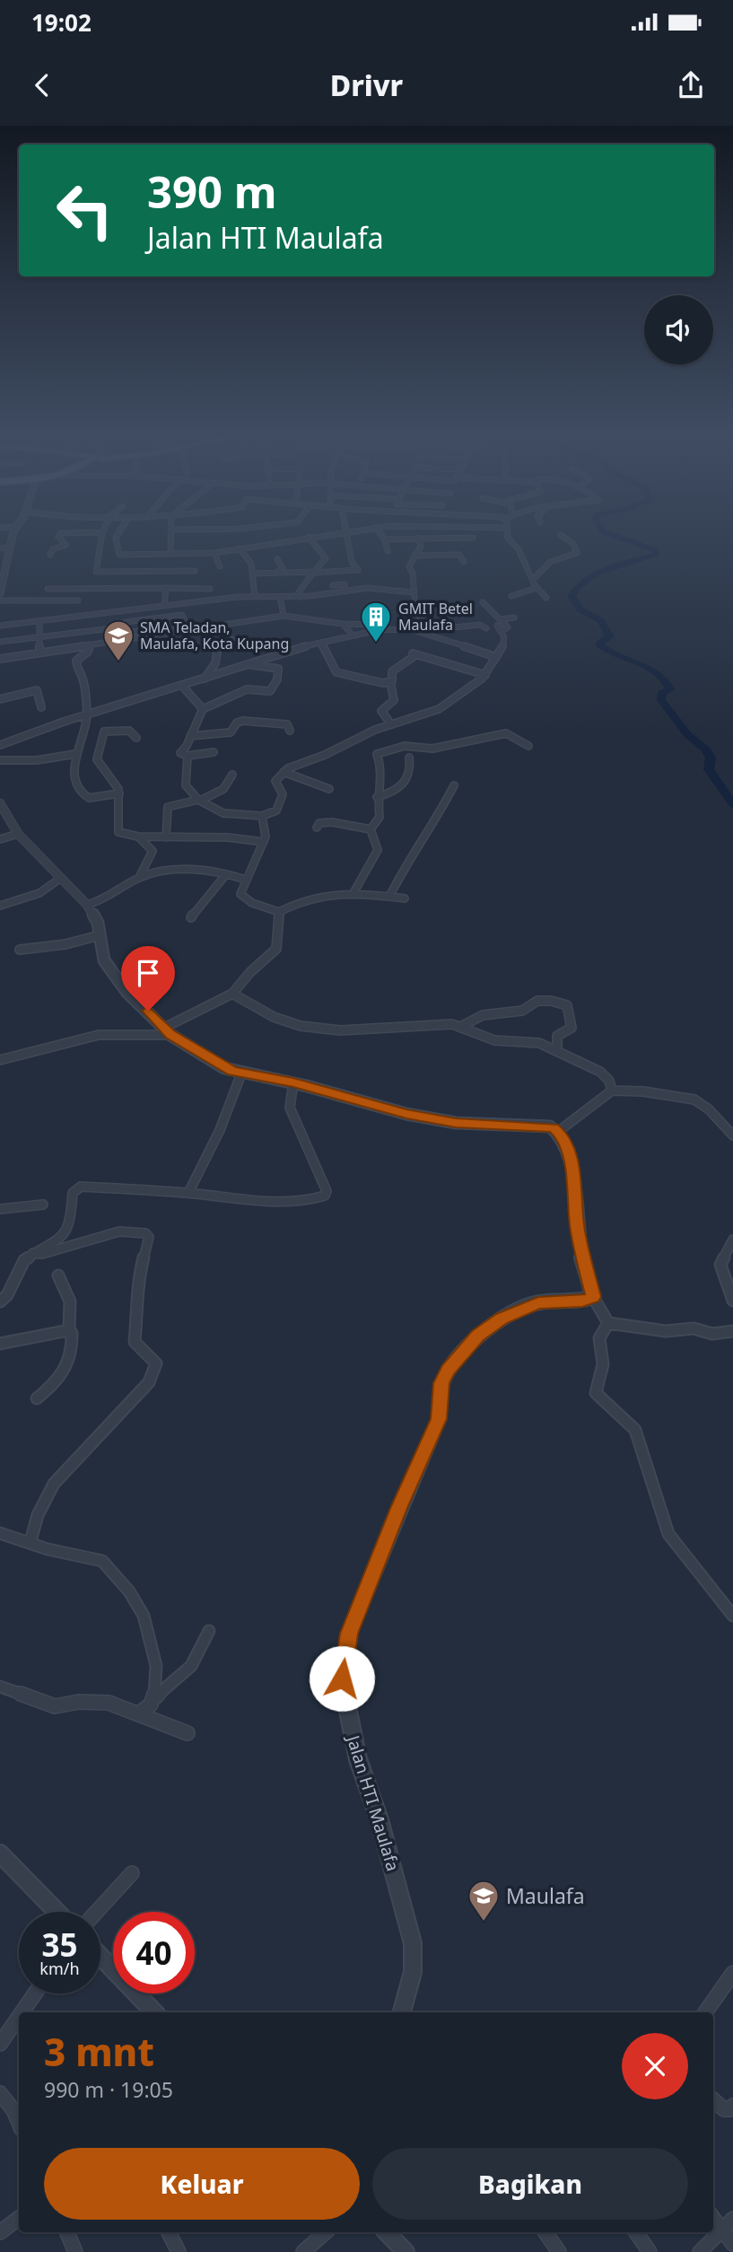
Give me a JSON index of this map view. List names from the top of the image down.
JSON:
{
  "streets": {
    "street": ["Jalan HTI Maulafa"]
  },
  "places": {
    "building": ["GMIT Betel Maulafa"],
    "school or university": ["SMA Teladan, Maulafa, Kota Kupang", "Maulafa"]
  },
  "page": {
    "status": "19:02",
    "header": "Drivr",
    "turn": ["390 m", "Jalan HTI Maulafa"],
    "speed": "35 km/h",
    "limit": "40",
    "heading": ["3 mnt", "990 m · 19:05"],
    "buttons": ["Keluar", "Bagikan"]
  }
}
